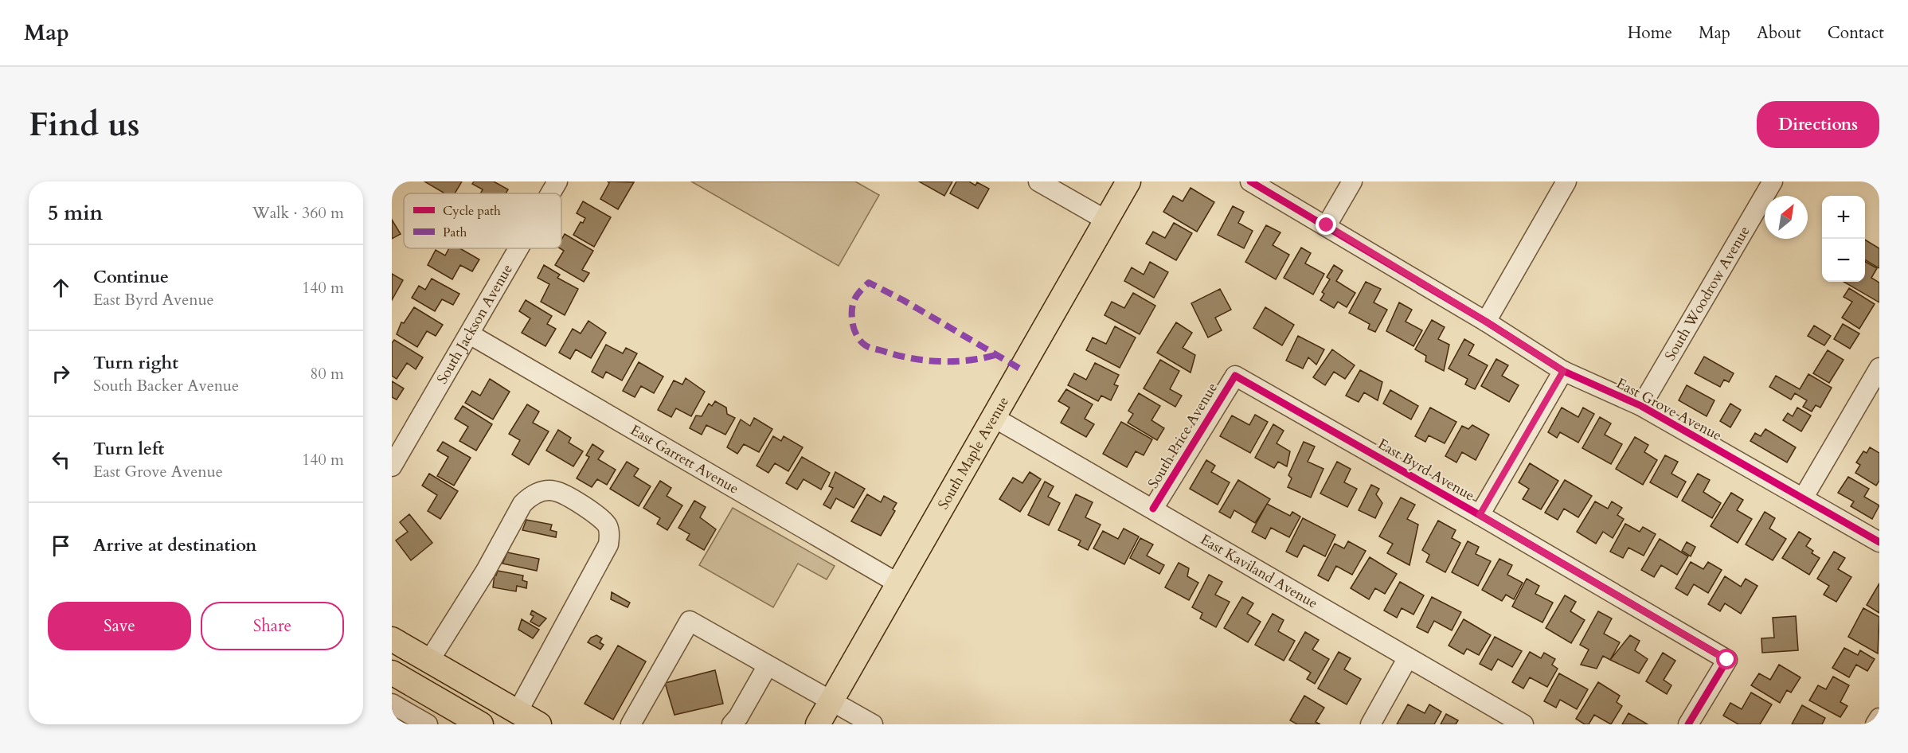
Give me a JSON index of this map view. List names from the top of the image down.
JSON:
{
  "streets": {
    "main road": ["South Maple Avenue"],
    "street": [
      "South Woodrow Avenue",
      "South Jackson Avenue",
      "East Grove Avenue",
      "South Price Avenue",
      "East Garrett Avenue",
      "East Byrd Avenue",
      "East Kaviland Avenue"
    ]
  },
  "crossings": [
    ["South Woodrow Avenue", "East Grove Avenue"],
    ["South Jackson Avenue", "East Garrett Avenue"],
    ["South Price Avenue", "East Byrd Avenue"],
    ["South Price Avenue", "East Kaviland Avenue"],
    ["South Maple Avenue", "East Garrett Avenue"],
    ["South Maple Avenue", "East Kaviland Avenue"]
  ],
  "legend": ["Cycle path", "Path"],
  "north": "top right",
  "page": {
    "header": "Map",
    "nav": [
      "Home",
      "Map",
      "About",
      "Contact"
    ],
    "buttons": [
      "Directions",
      ["Save", "Share"]
    ],
    "title": "Find us",
    "heading": ["5 min", "Walk · 360 m"],
    "map_buttons": ["+", "−"],
    "list": [
      ["Continue", "East Byrd Avenue", "140 m"],
      ["Turn right", "South Backer Avenue", "80 m"],
      ["Turn left", "East Grove Avenue", "140 m"],
      "Arrive at destination"
    ]
  }
}
